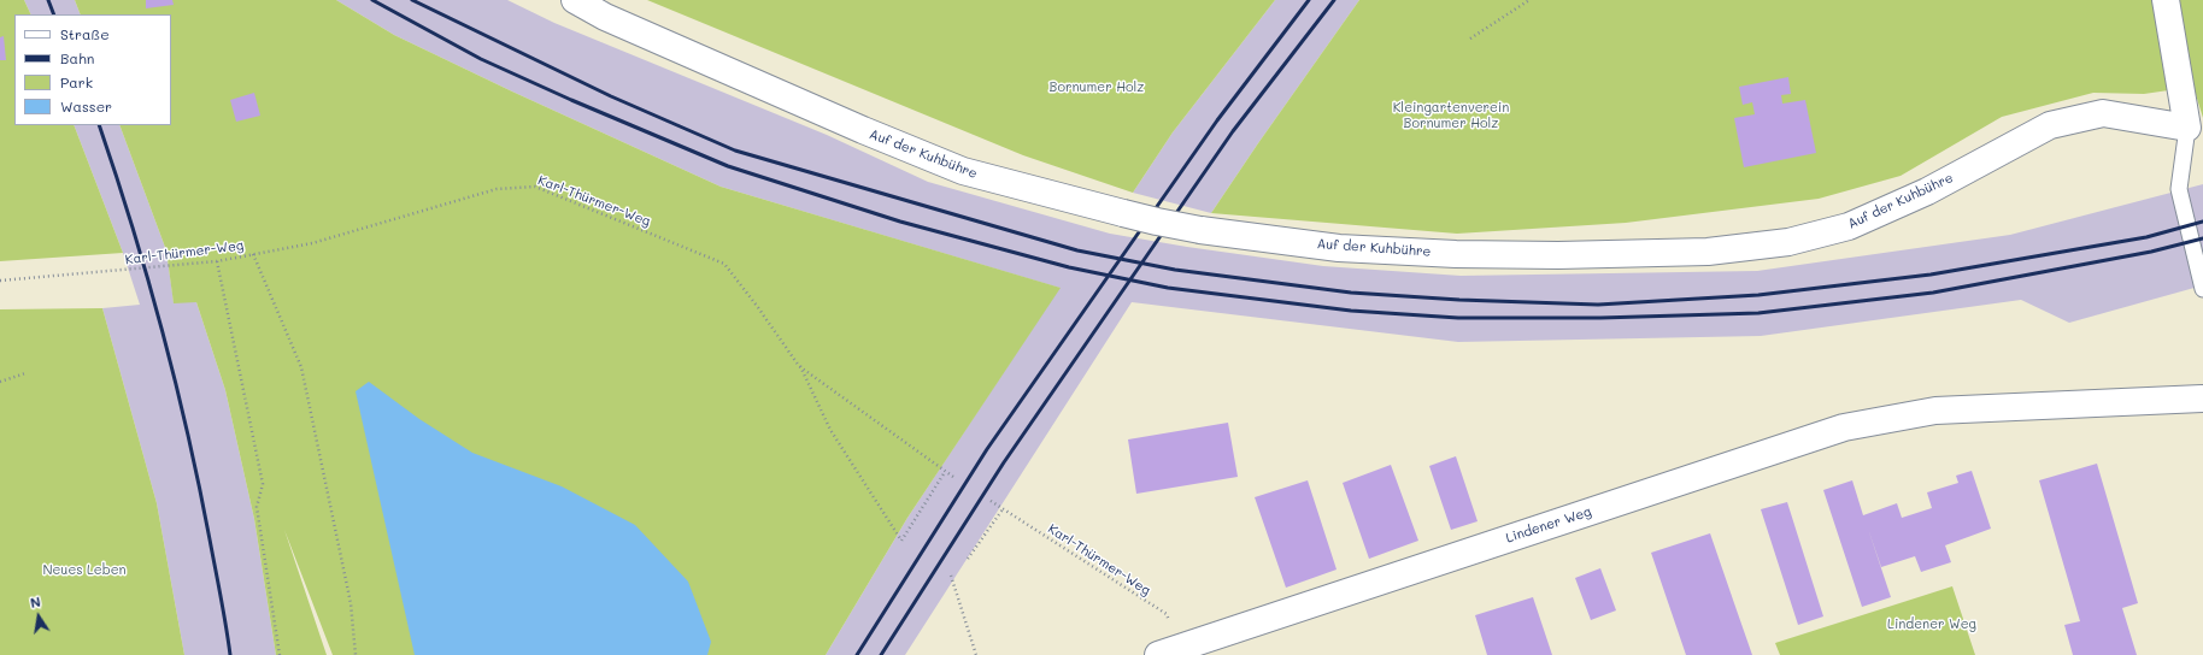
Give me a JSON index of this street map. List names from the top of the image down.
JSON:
{
  "streets": {
    "street": ["Auf der Kuhbühre", "Lindener Weg"],
    "path": ["Karl-Thürmer-Weg"]
  },
  "crossings": [
    ["Karl-Thürmer-Weg", "Lindener Weg"]
  ],
  "parks": [
    "Bornumer Holz",
    "Kleingartenverein Bornumer Holz",
    "Neues Leben",
    "Lindener Weg"
  ],
  "legend": [
    "Straße",
    "Bahn",
    "Park",
    "Wasser"
  ],
  "north": "top"
}
